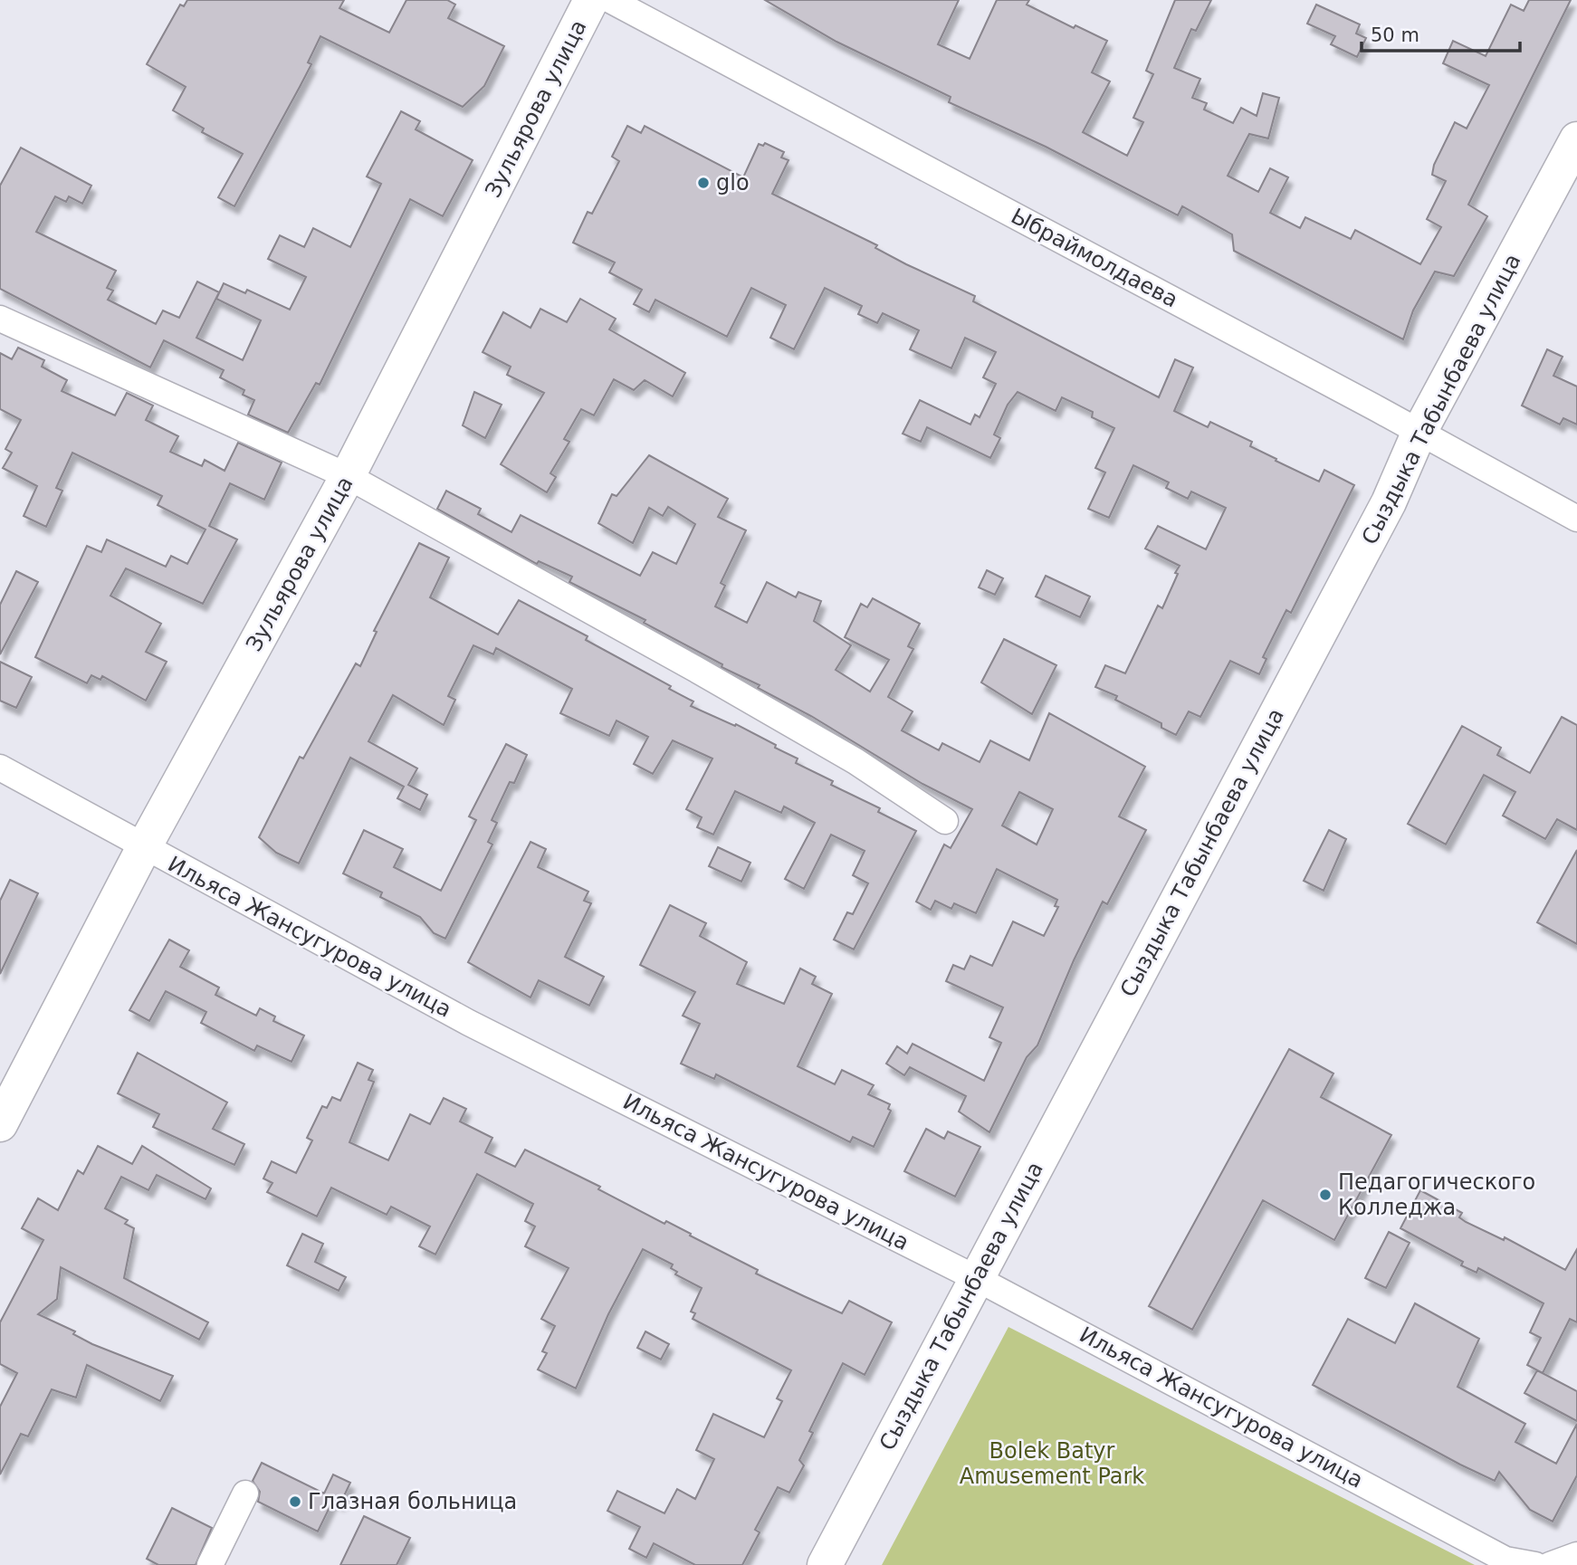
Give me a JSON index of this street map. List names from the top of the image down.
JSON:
{
  "streets": {
    "street": [
      "Зульярова улица",
      "Ыбраймолдаева",
      "Сыздыка Табынбаева улица",
      "Ильяса Жансугурова улица"
    ]
  },
  "crossings": [
    ["Зульярова улица", "Ильяса Жансугурова улица"],
    ["Ыбраймолдаева", "Сыздыка Табынбаева улица"],
    ["Сыздыка Табынбаева улица", "Ильяса Жансугурова улица"]
  ],
  "parks": ["Bolek Batyr Amusement Park"],
  "places": ["glo", "Педагогического Колледжа", "Глазная больница"],
  "scale_bar": "50 m"
}
